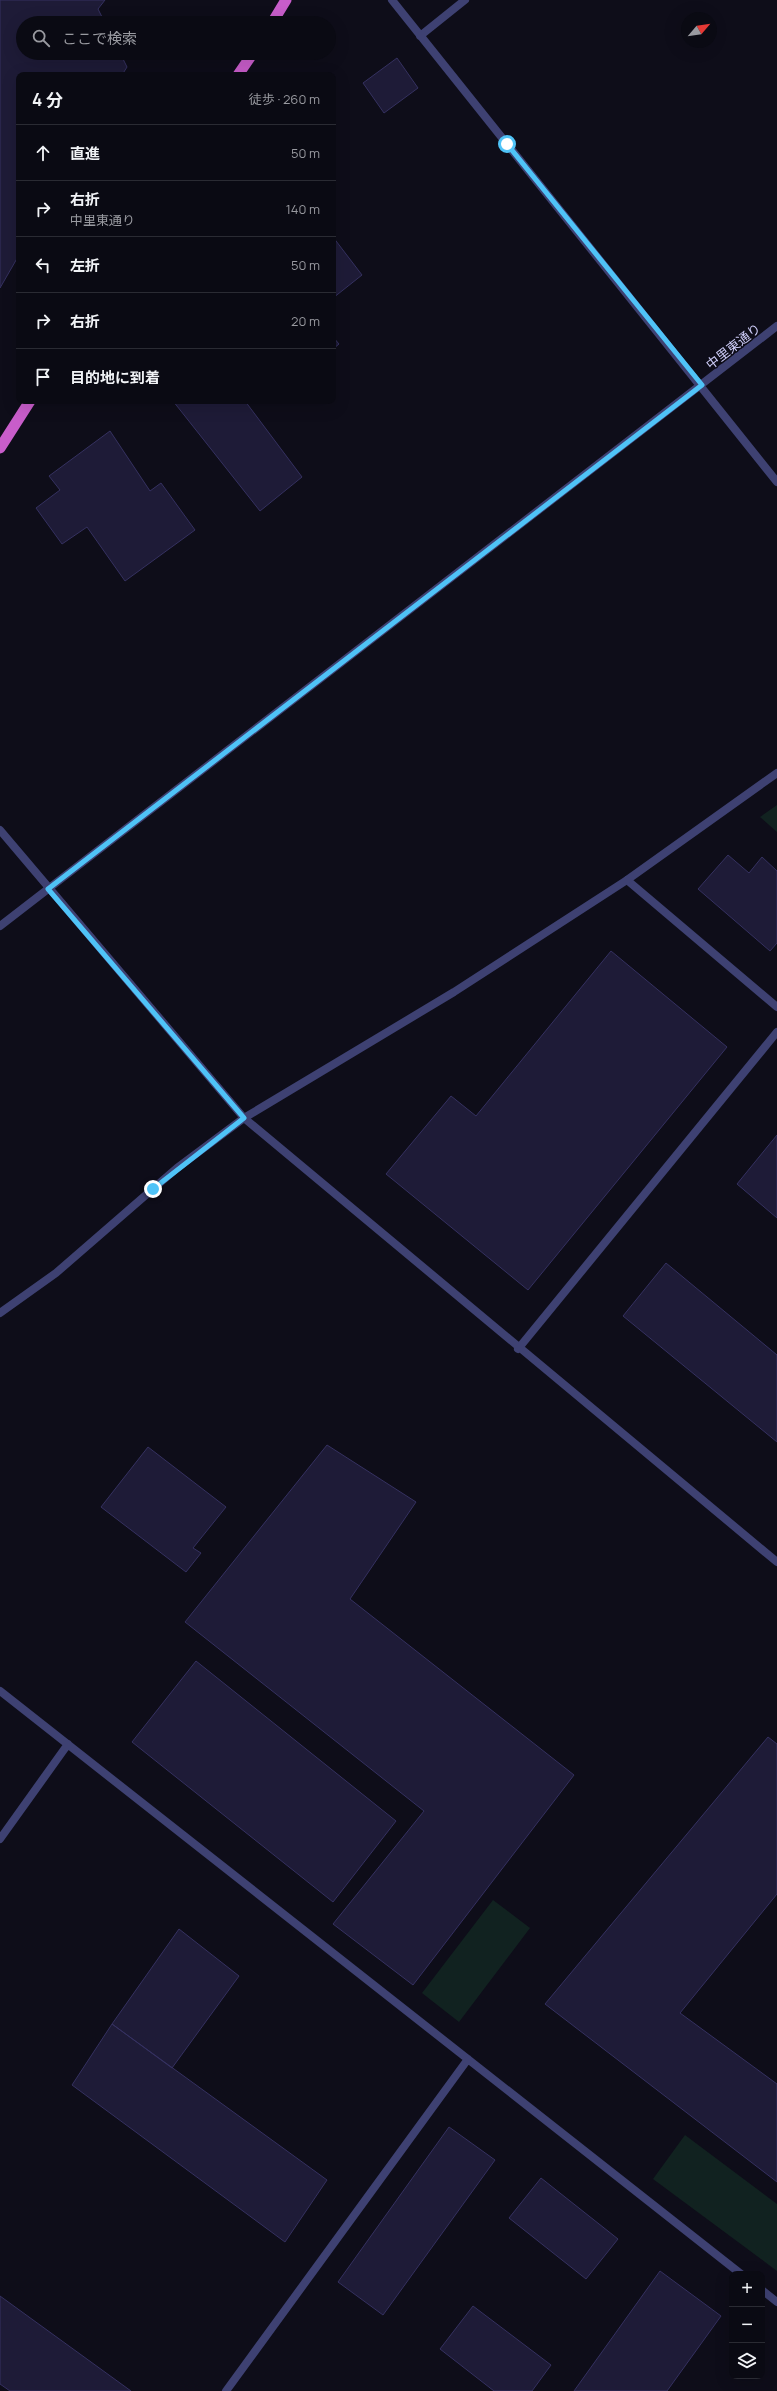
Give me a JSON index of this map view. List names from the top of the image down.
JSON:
{
  "streets": {
    "street": ["中里東通り"]
  },
  "north": "top right",
  "page": {
    "search": "ここで検索",
    "heading": ["4 分", "徒歩 · 260 m"],
    "list": [
      ["直進", "50 m"],
      ["右折", "中里東通り", "140 m"],
      ["左折", "50 m"],
      ["右折", "20 m"],
      "目的地に到着"
    ],
    "map_buttons": ["+", "−"]
  }
}
